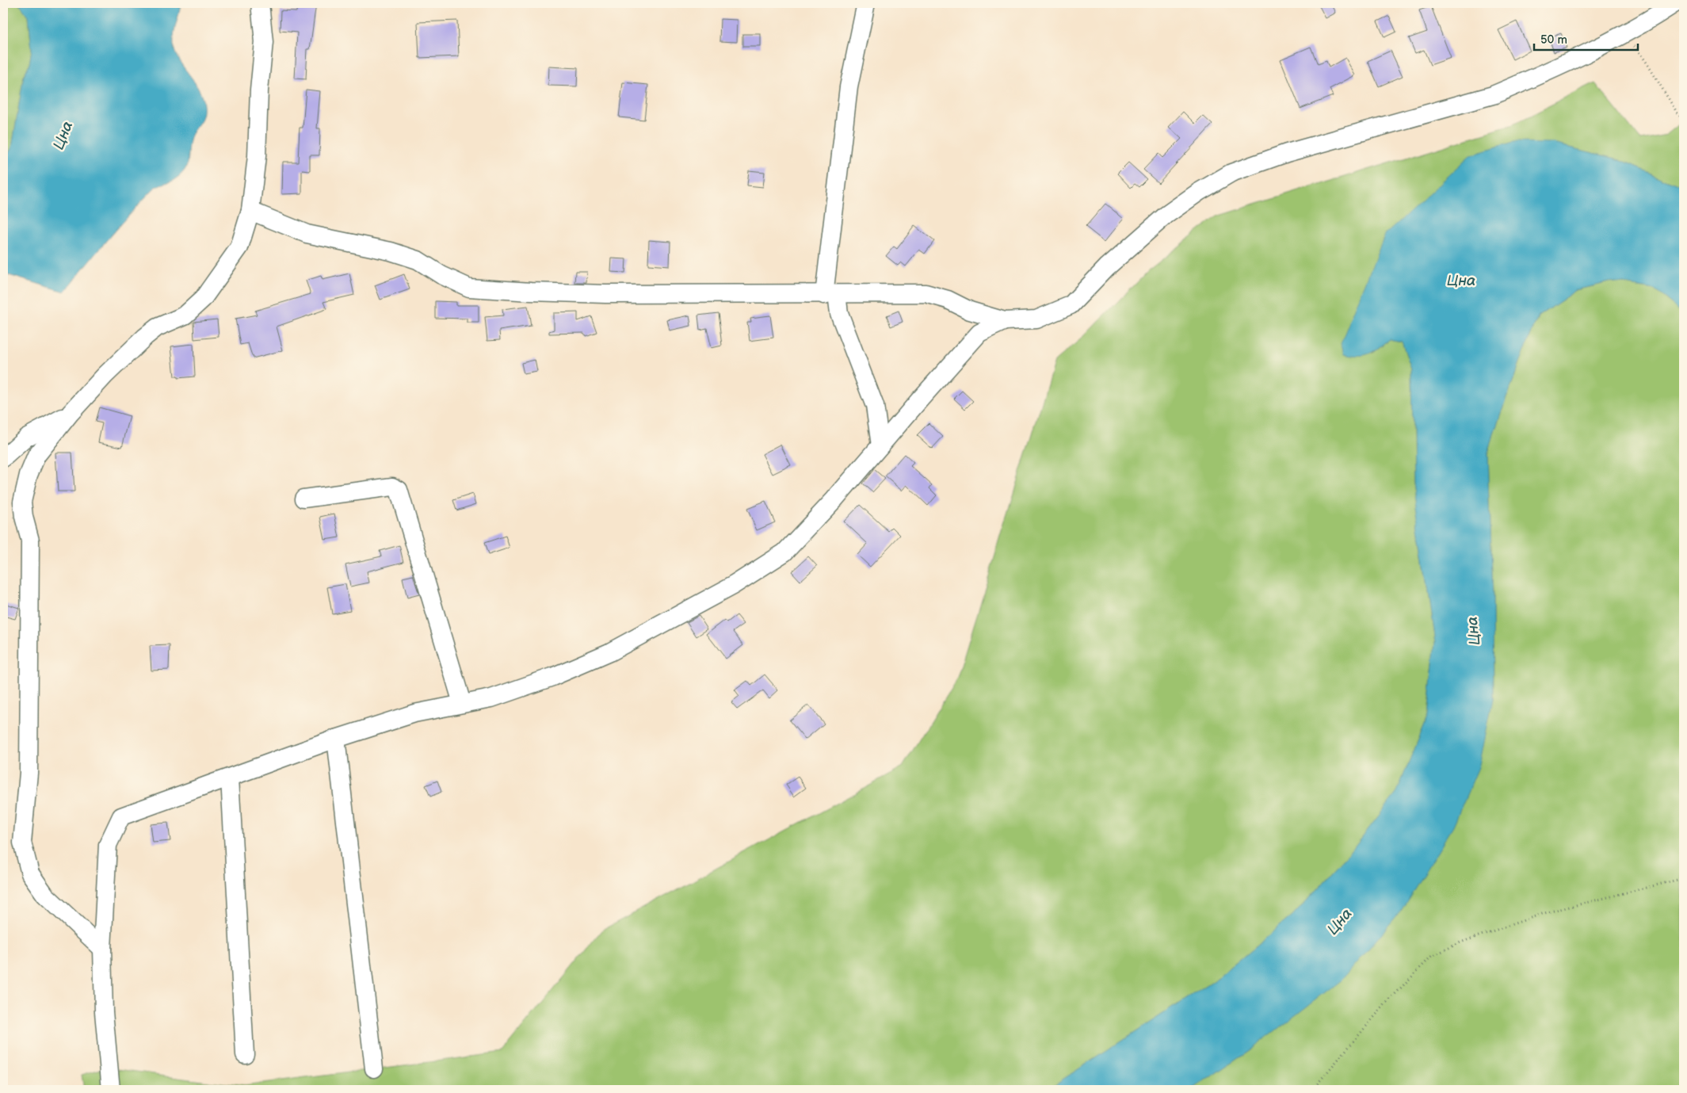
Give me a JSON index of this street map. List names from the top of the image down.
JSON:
{
  "water": ["Цна"],
  "scale_bar": "50 m"
}
